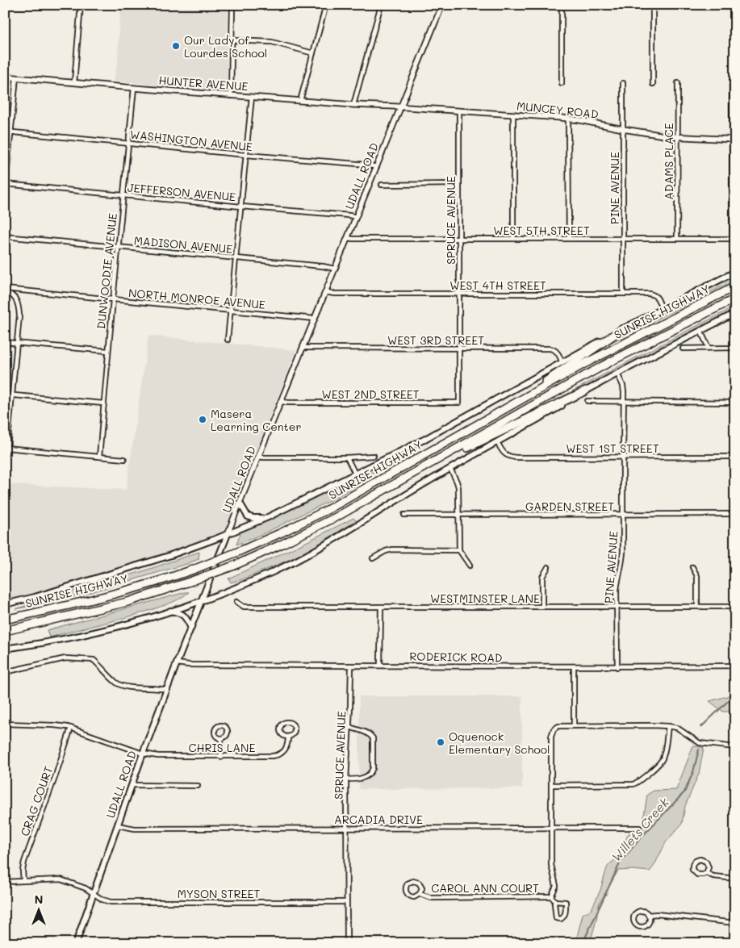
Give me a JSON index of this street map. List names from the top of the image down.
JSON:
{
  "streets": {
    "highway": ["SUNRISE HIGHWAY"],
    "main road": ["UDALL ROAD"],
    "street": [
      "HUNTER AVENUE",
      "MUNCEY ROAD",
      "WASHINGTON AVENUE",
      "ADAMS PLACE",
      "PINE AVENUE",
      "JEFFERSON AVENUE",
      "SPRUCE AVENUE",
      "WEST 5TH STREET",
      "MADISON AVENUE",
      "DUNWOODIE AVENUE",
      "WEST 4TH STREET",
      "NORTH MONROE AVENUE",
      "WEST 3RD STREET",
      "WEST 2ND STREET",
      "WEST 1ST STREET",
      "GARDEN STREET",
      "WESTMINSTER LANE",
      "RODERICK ROAD",
      "CHRIS LANE",
      "CRAG COURT",
      "ARCADIA DRIVE",
      "CAROL ANN COURT",
      "MYSON STREET"
    ]
  },
  "crossings": [
    ["HUNTER AVENUE", "MUNCEY ROAD"],
    ["HUNTER AVENUE", "UDALL ROAD"],
    ["HUNTER AVENUE", "DUNWOODIE AVENUE"],
    ["MUNCEY ROAD", "ADAMS PLACE"],
    ["MUNCEY ROAD", "UDALL ROAD"],
    ["MUNCEY ROAD", "PINE AVENUE"],
    ["MUNCEY ROAD", "SPRUCE AVENUE"],
    ["WASHINGTON AVENUE", "UDALL ROAD"],
    ["WASHINGTON AVENUE", "DUNWOODIE AVENUE"],
    ["ADAMS PLACE", "WEST 5TH STREET"],
    ["UDALL ROAD", "JEFFERSON AVENUE"],
    ["UDALL ROAD", "WEST 5TH STREET"],
    ["UDALL ROAD", "MADISON AVENUE"],
    ["UDALL ROAD", "WEST 4TH STREET"],
    ["UDALL ROAD", "NORTH MONROE AVENUE"],
    ["UDALL ROAD", "SUNRISE HIGHWAY"],
    ["UDALL ROAD", "WEST 3RD STREET"],
    ["UDALL ROAD", "WEST 2ND STREET"],
    ["UDALL ROAD", "RODERICK ROAD"],
    ["UDALL ROAD", "CHRIS LANE"],
    ["UDALL ROAD", "ARCADIA DRIVE"],
    ["UDALL ROAD", "MYSON STREET"],
    ["PINE AVENUE", "WEST 5TH STREET"],
    ["PINE AVENUE", "WEST 4TH STREET"],
    ["PINE AVENUE", "WEST 1ST STREET"],
    ["PINE AVENUE", "GARDEN STREET"],
    ["PINE AVENUE", "WESTMINSTER LANE"],
    ["PINE AVENUE", "RODERICK ROAD"],
    ["JEFFERSON AVENUE", "DUNWOODIE AVENUE"],
    ["SPRUCE AVENUE", "WEST 5TH STREET"],
    ["SPRUCE AVENUE", "WEST 4TH STREET"],
    ["SPRUCE AVENUE", "WEST 3RD STREET"],
    ["SPRUCE AVENUE", "WEST 2ND STREET"],
    ["SPRUCE AVENUE", "RODERICK ROAD"],
    ["SPRUCE AVENUE", "ARCADIA DRIVE"],
    ["SPRUCE AVENUE", "MYSON STREET"],
    ["MADISON AVENUE", "DUNWOODIE AVENUE"],
    ["DUNWOODIE AVENUE", "NORTH MONROE AVENUE"],
    ["WEST 4TH STREET", "SUNRISE HIGHWAY"],
    ["SUNRISE HIGHWAY", "WEST 3RD STREET"],
    ["CHRIS LANE", "CRAG COURT"],
    ["CRAG COURT", "MYSON STREET"]
  ],
  "water": ["Willets Creek"],
  "places": ["Our Lady of Lourdes School", "Masera Learning Center", "Oquenock Elementary School"],
  "north": "top"
}
